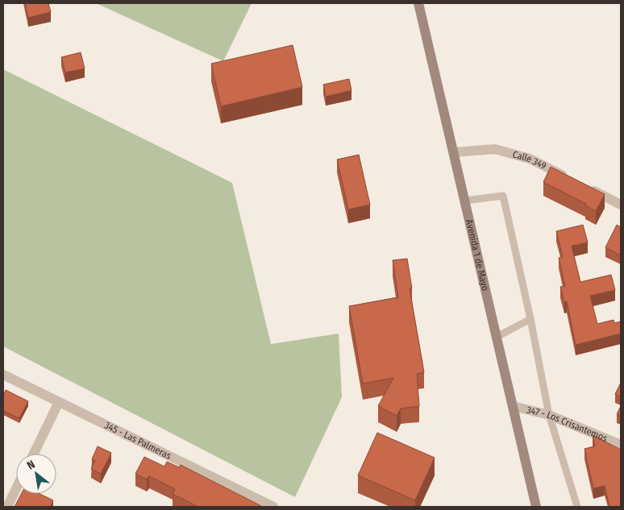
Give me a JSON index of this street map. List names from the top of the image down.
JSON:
{
  "streets": {
    "main road": ["Avenida 1 de Mayo"],
    "street": ["Calle 349", "347 - Los Crisantemos", "345 - Las Palmeras"]
  },
  "crossings": [
    ["Calle 349", "Avenida 1 de Mayo"],
    ["Avenida 1 de Mayo", "347 - Los Crisantemos"]
  ],
  "north": "top left"
}
